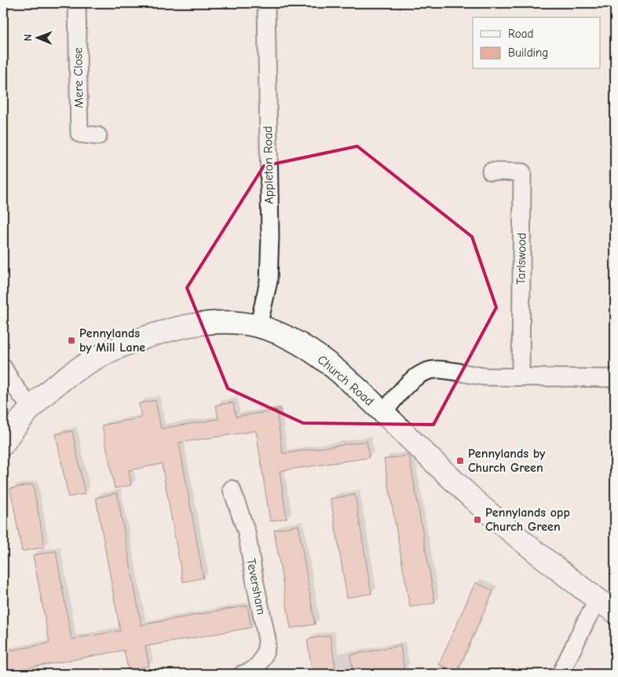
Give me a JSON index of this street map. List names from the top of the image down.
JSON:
{
  "streets": {
    "street": [
      "Mere Close",
      "Appleton Road",
      "Tarlswood",
      "Church Road",
      "Teversham"
    ]
  },
  "crossings": [
    ["Appleton Road", "Church Road"]
  ],
  "places": {
    "transit": ["Pennylands by Mill Lane", "Pennylands by Church Green", "Pennylands opp Church Green"]
  },
  "legend": ["Road", "Building"],
  "north": "left"
}
